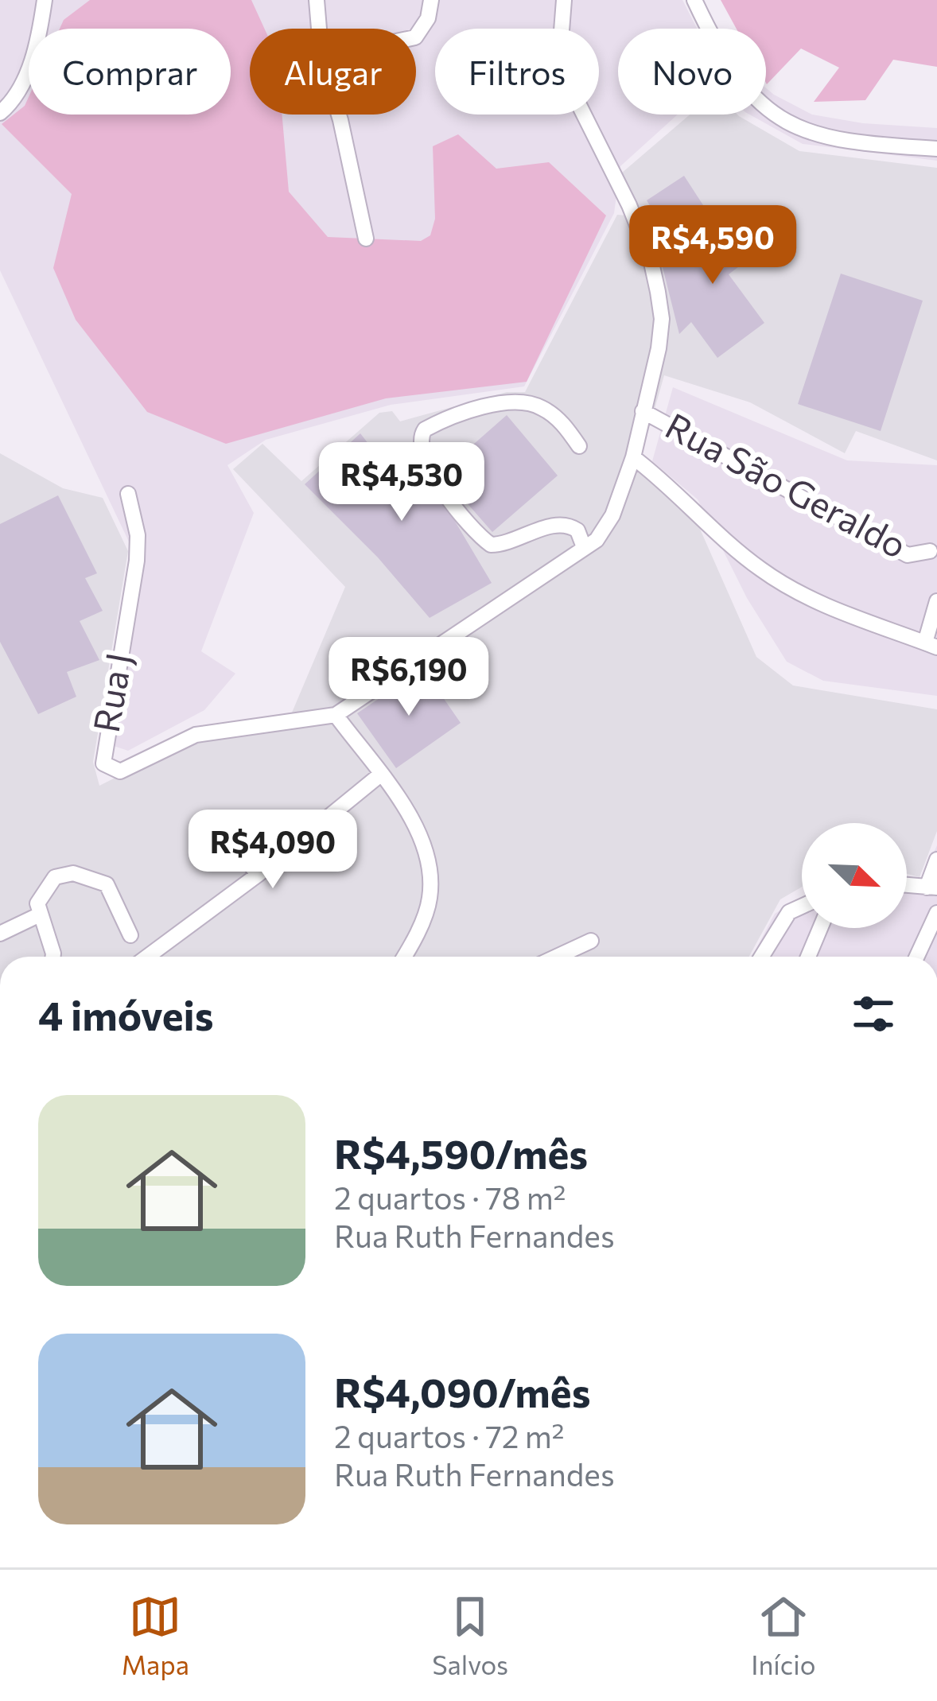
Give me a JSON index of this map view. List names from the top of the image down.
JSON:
{
  "streets": {
    "street": ["Rua São Geraldo", "Rua J"]
  },
  "north": "bottom right",
  "page": {
    "chip": [
      "Comprar",
      "Alugar",
      "Filtros",
      "Novo"
    ],
    "price": [
      "R$4,590",
      "R$4,530",
      "R$6,190",
      "R$4,090"
    ],
    "heading": "4 imóveis",
    "list": [
      {
        "name": "R$4,590/mês",
        "note": "2 quartos · 78 m² · Rua Ruth Fernandes"
      },
      {
        "name": "R$4,090/mês",
        "note": "2 quartos · 72 m² · Rua Ruth Fernandes"
      }
    ],
    "tabs": ["Mapa", "Salvos", "Início"]
  }
}
